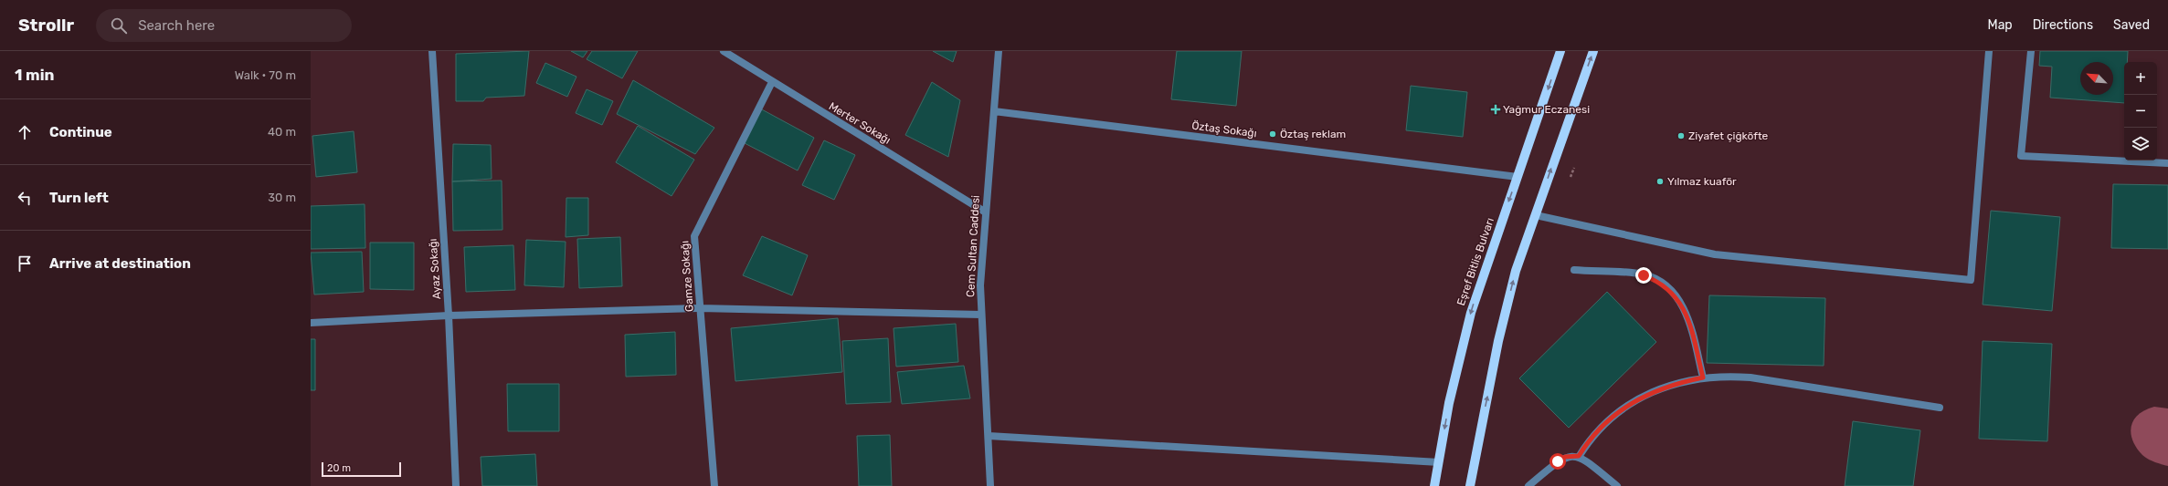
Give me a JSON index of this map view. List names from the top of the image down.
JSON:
{
  "streets": {
    "main road": ["Eşref Bitlis Bulvarı"],
    "street": [
      "Merter Sokağı",
      "Öztaş Sokağı",
      "Cem Sultan Caddesi",
      "Ayaz Sokağı",
      "Gamze Sokağı"
    ]
  },
  "crossings": [
    ["Merter Sokağı", "Cem Sultan Caddesi"],
    ["Merter Sokağı", "Gamze Sokağı"],
    ["Öztaş Sokağı", "Cem Sultan Caddesi"],
    ["Öztaş Sokağı", "Eşref Bitlis Bulvarı"]
  ],
  "places": {
    "health": ["Yağmur Eczanesi"],
    "other": ["Öztaş reklam", "Ziyafet çiğköfte", "Yılmaz kuaför"]
  },
  "scale_bar": "20 m",
  "north": "top left",
  "page": {
    "header": "Strollr",
    "search": "Search here",
    "nav": ["Map", "Directions", "Saved"],
    "heading": ["1 min", "Walk · 70 m"],
    "map_buttons": ["+", "−"],
    "list": [
      ["Continue", "40 m"],
      ["Turn left", "30 m"],
      "Arrive at destination"
    ],
    "scale": "20 m"
  }
}
